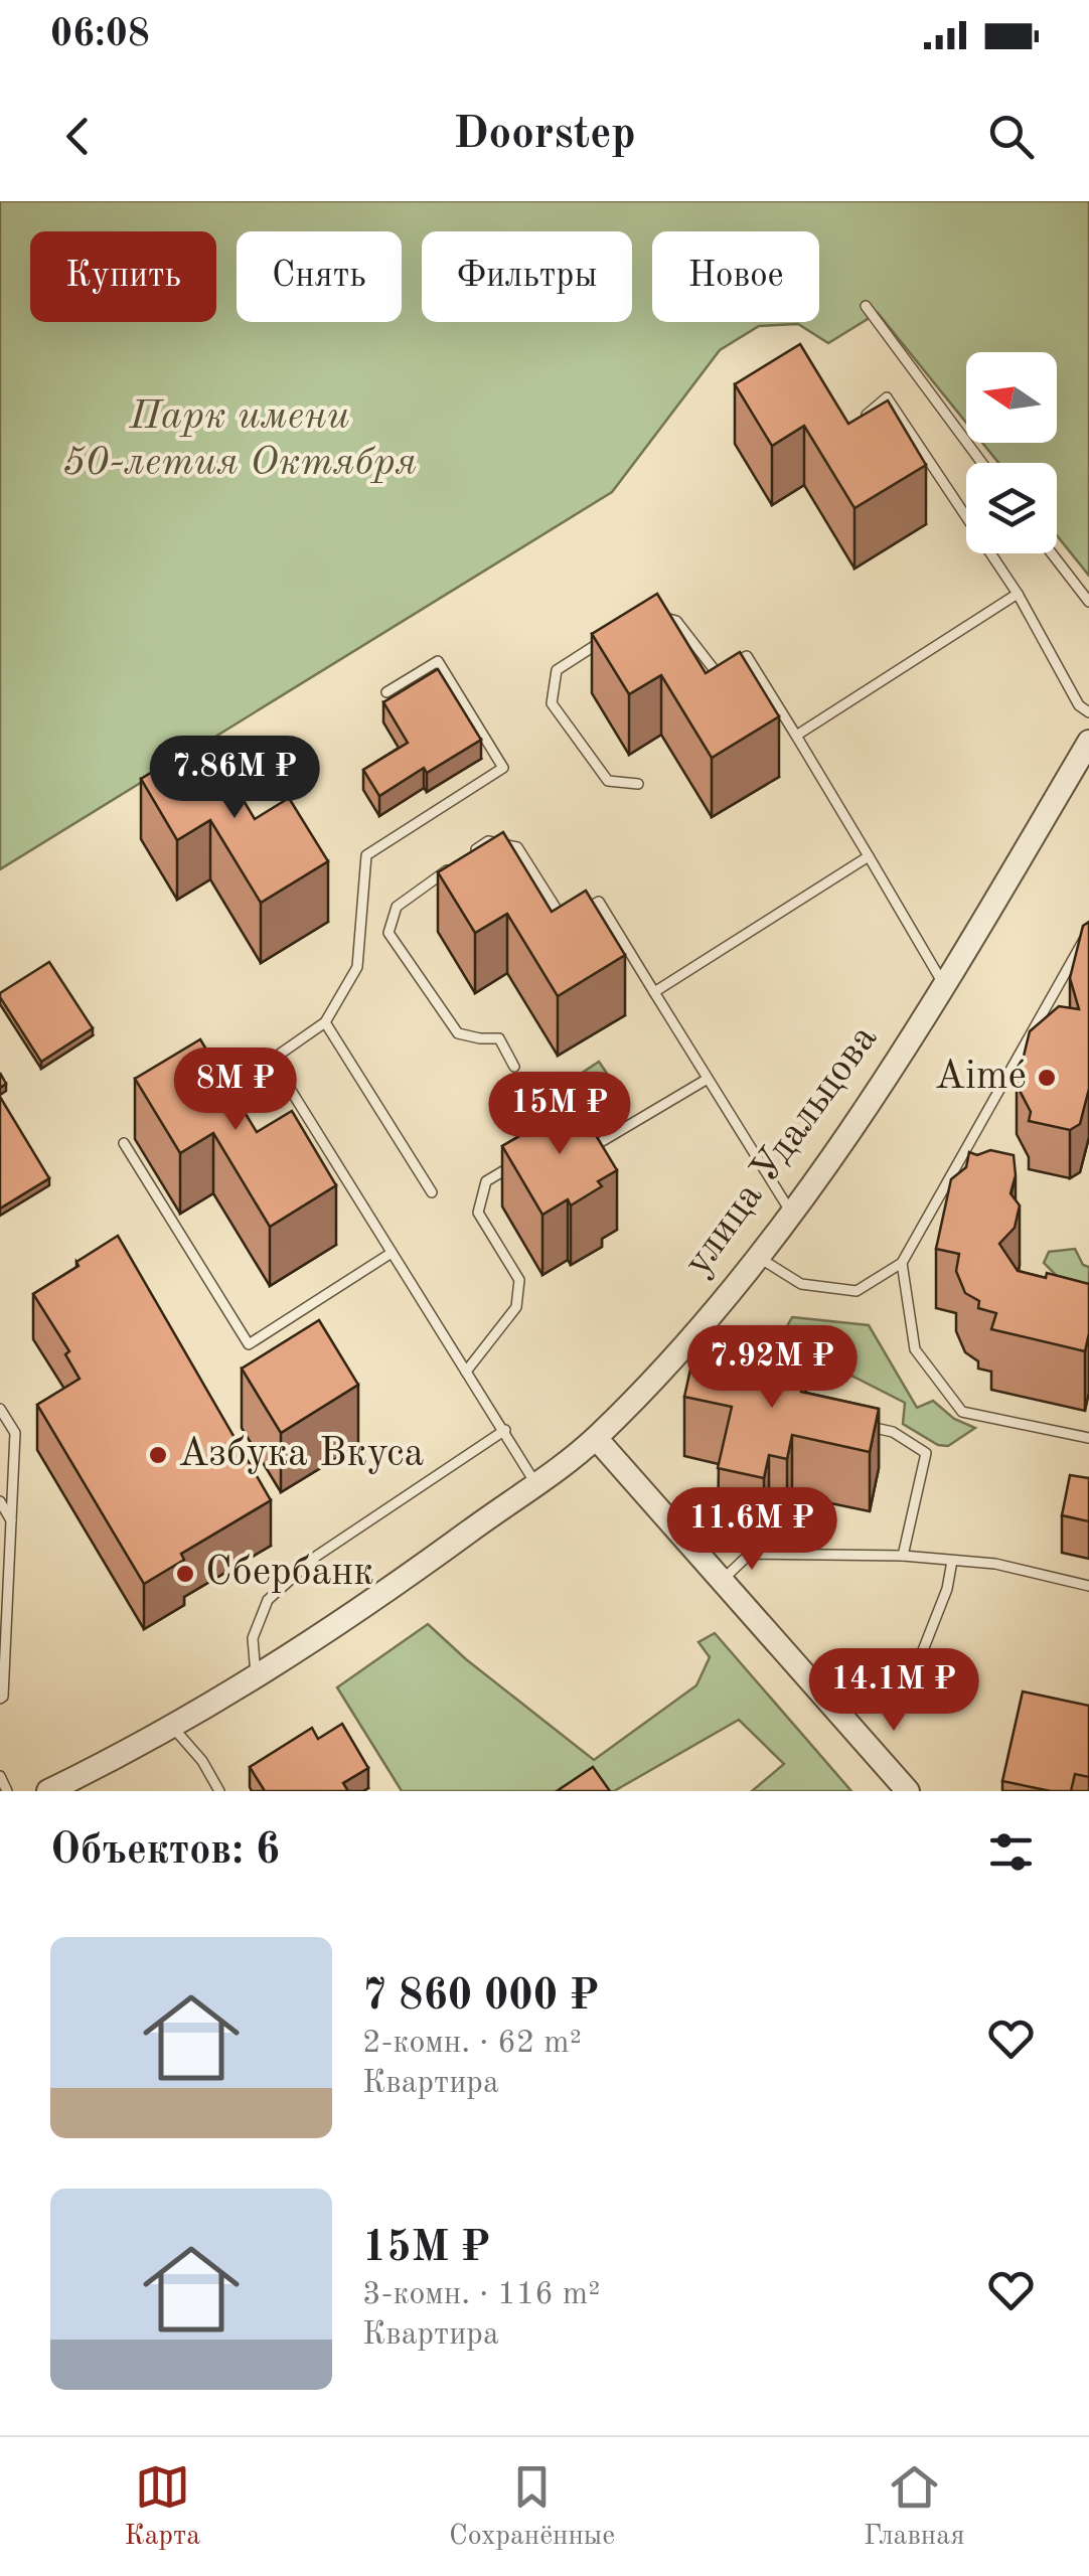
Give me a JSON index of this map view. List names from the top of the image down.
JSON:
{
  "streets": {
    "street": ["улица Удальцова"]
  },
  "parks": ["Парк имени 50-летия Октября"],
  "places": ["Aimé", "Азбука Вкуса", "Сбербанк"],
  "north": "left",
  "page": {
    "status": "06:08",
    "header": "Doorstep",
    "chip": [
      "Купить",
      "Снять",
      "Фильтры",
      "Новое"
    ],
    "price": [
      "7.86M ₽",
      "8M ₽",
      "15M ₽",
      "7.92M ₽",
      "11.6M ₽",
      "14.1M ₽"
    ],
    "heading": "Объектов: 6",
    "list": [
      {
        "name": "7 860 000 ₽",
        "note": "2-комн. · 62 m² · Квартира"
      },
      {
        "name": "15M ₽",
        "note": "3-комн. · 116 m² · Квартира"
      }
    ],
    "tabs": ["Карта", "Сохранённые", "Главная"]
  }
}
